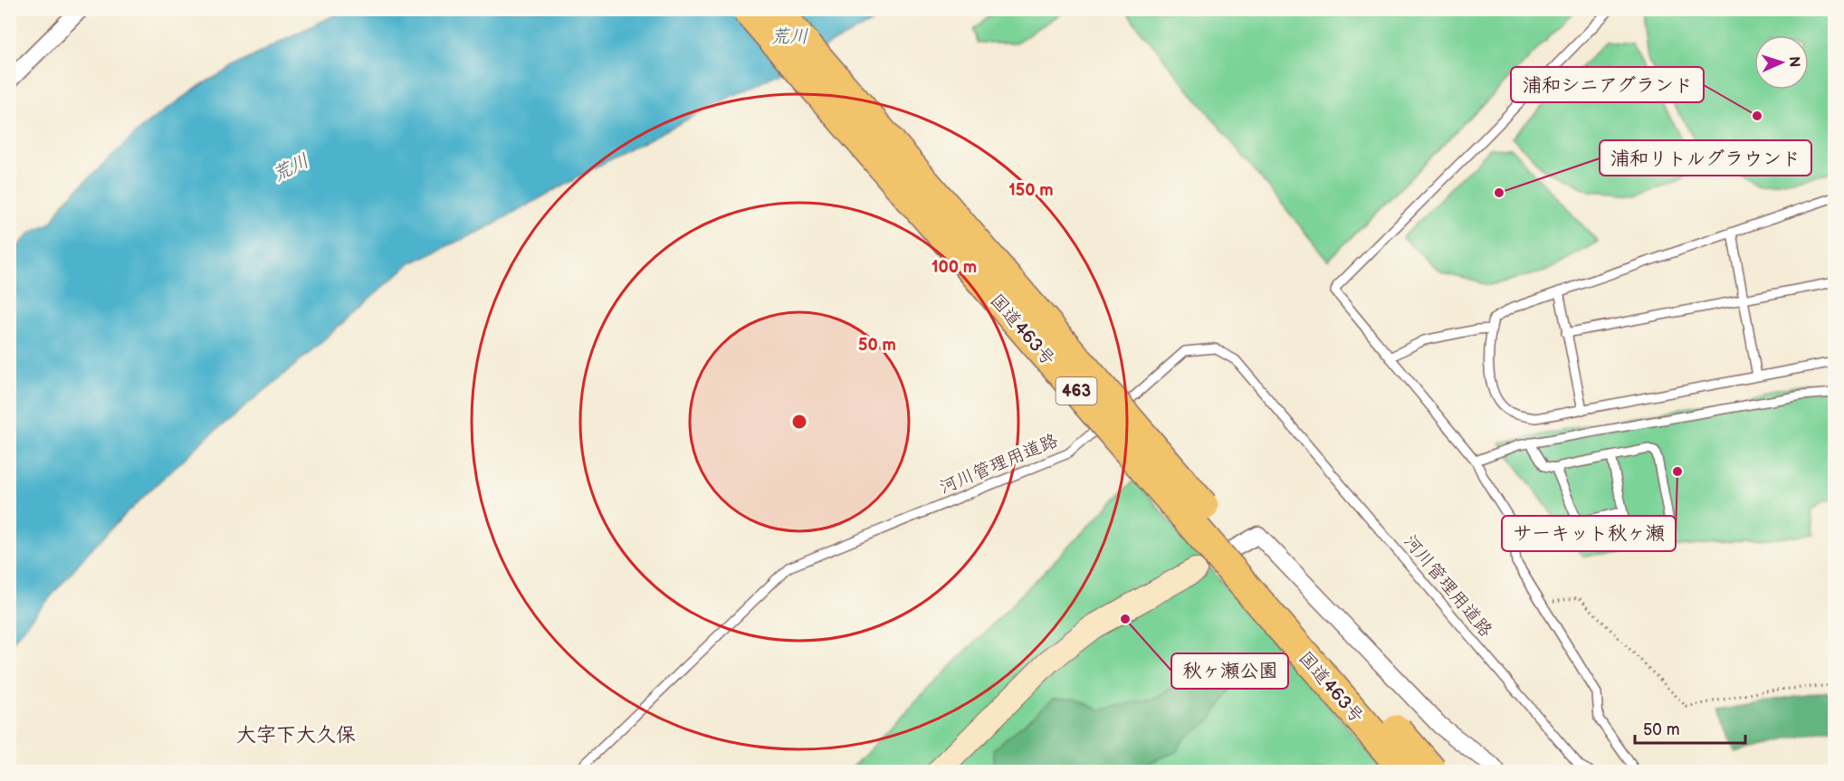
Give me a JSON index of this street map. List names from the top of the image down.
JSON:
{
  "streets": {
    "highway": ["国道463号", "463"],
    "lane": ["河川管理用道路"]
  },
  "districts": ["大字下大久保"],
  "water": ["荒川"],
  "places": [
    "浦和シニアグランド",
    "浦和リトルグラウンド",
    "サーキット秋ヶ瀬",
    "秋ヶ瀬公園"
  ],
  "scale_bar": "50 m",
  "north": "right",
  "rings": ["150 m", "100 m", "50 m"]
}
